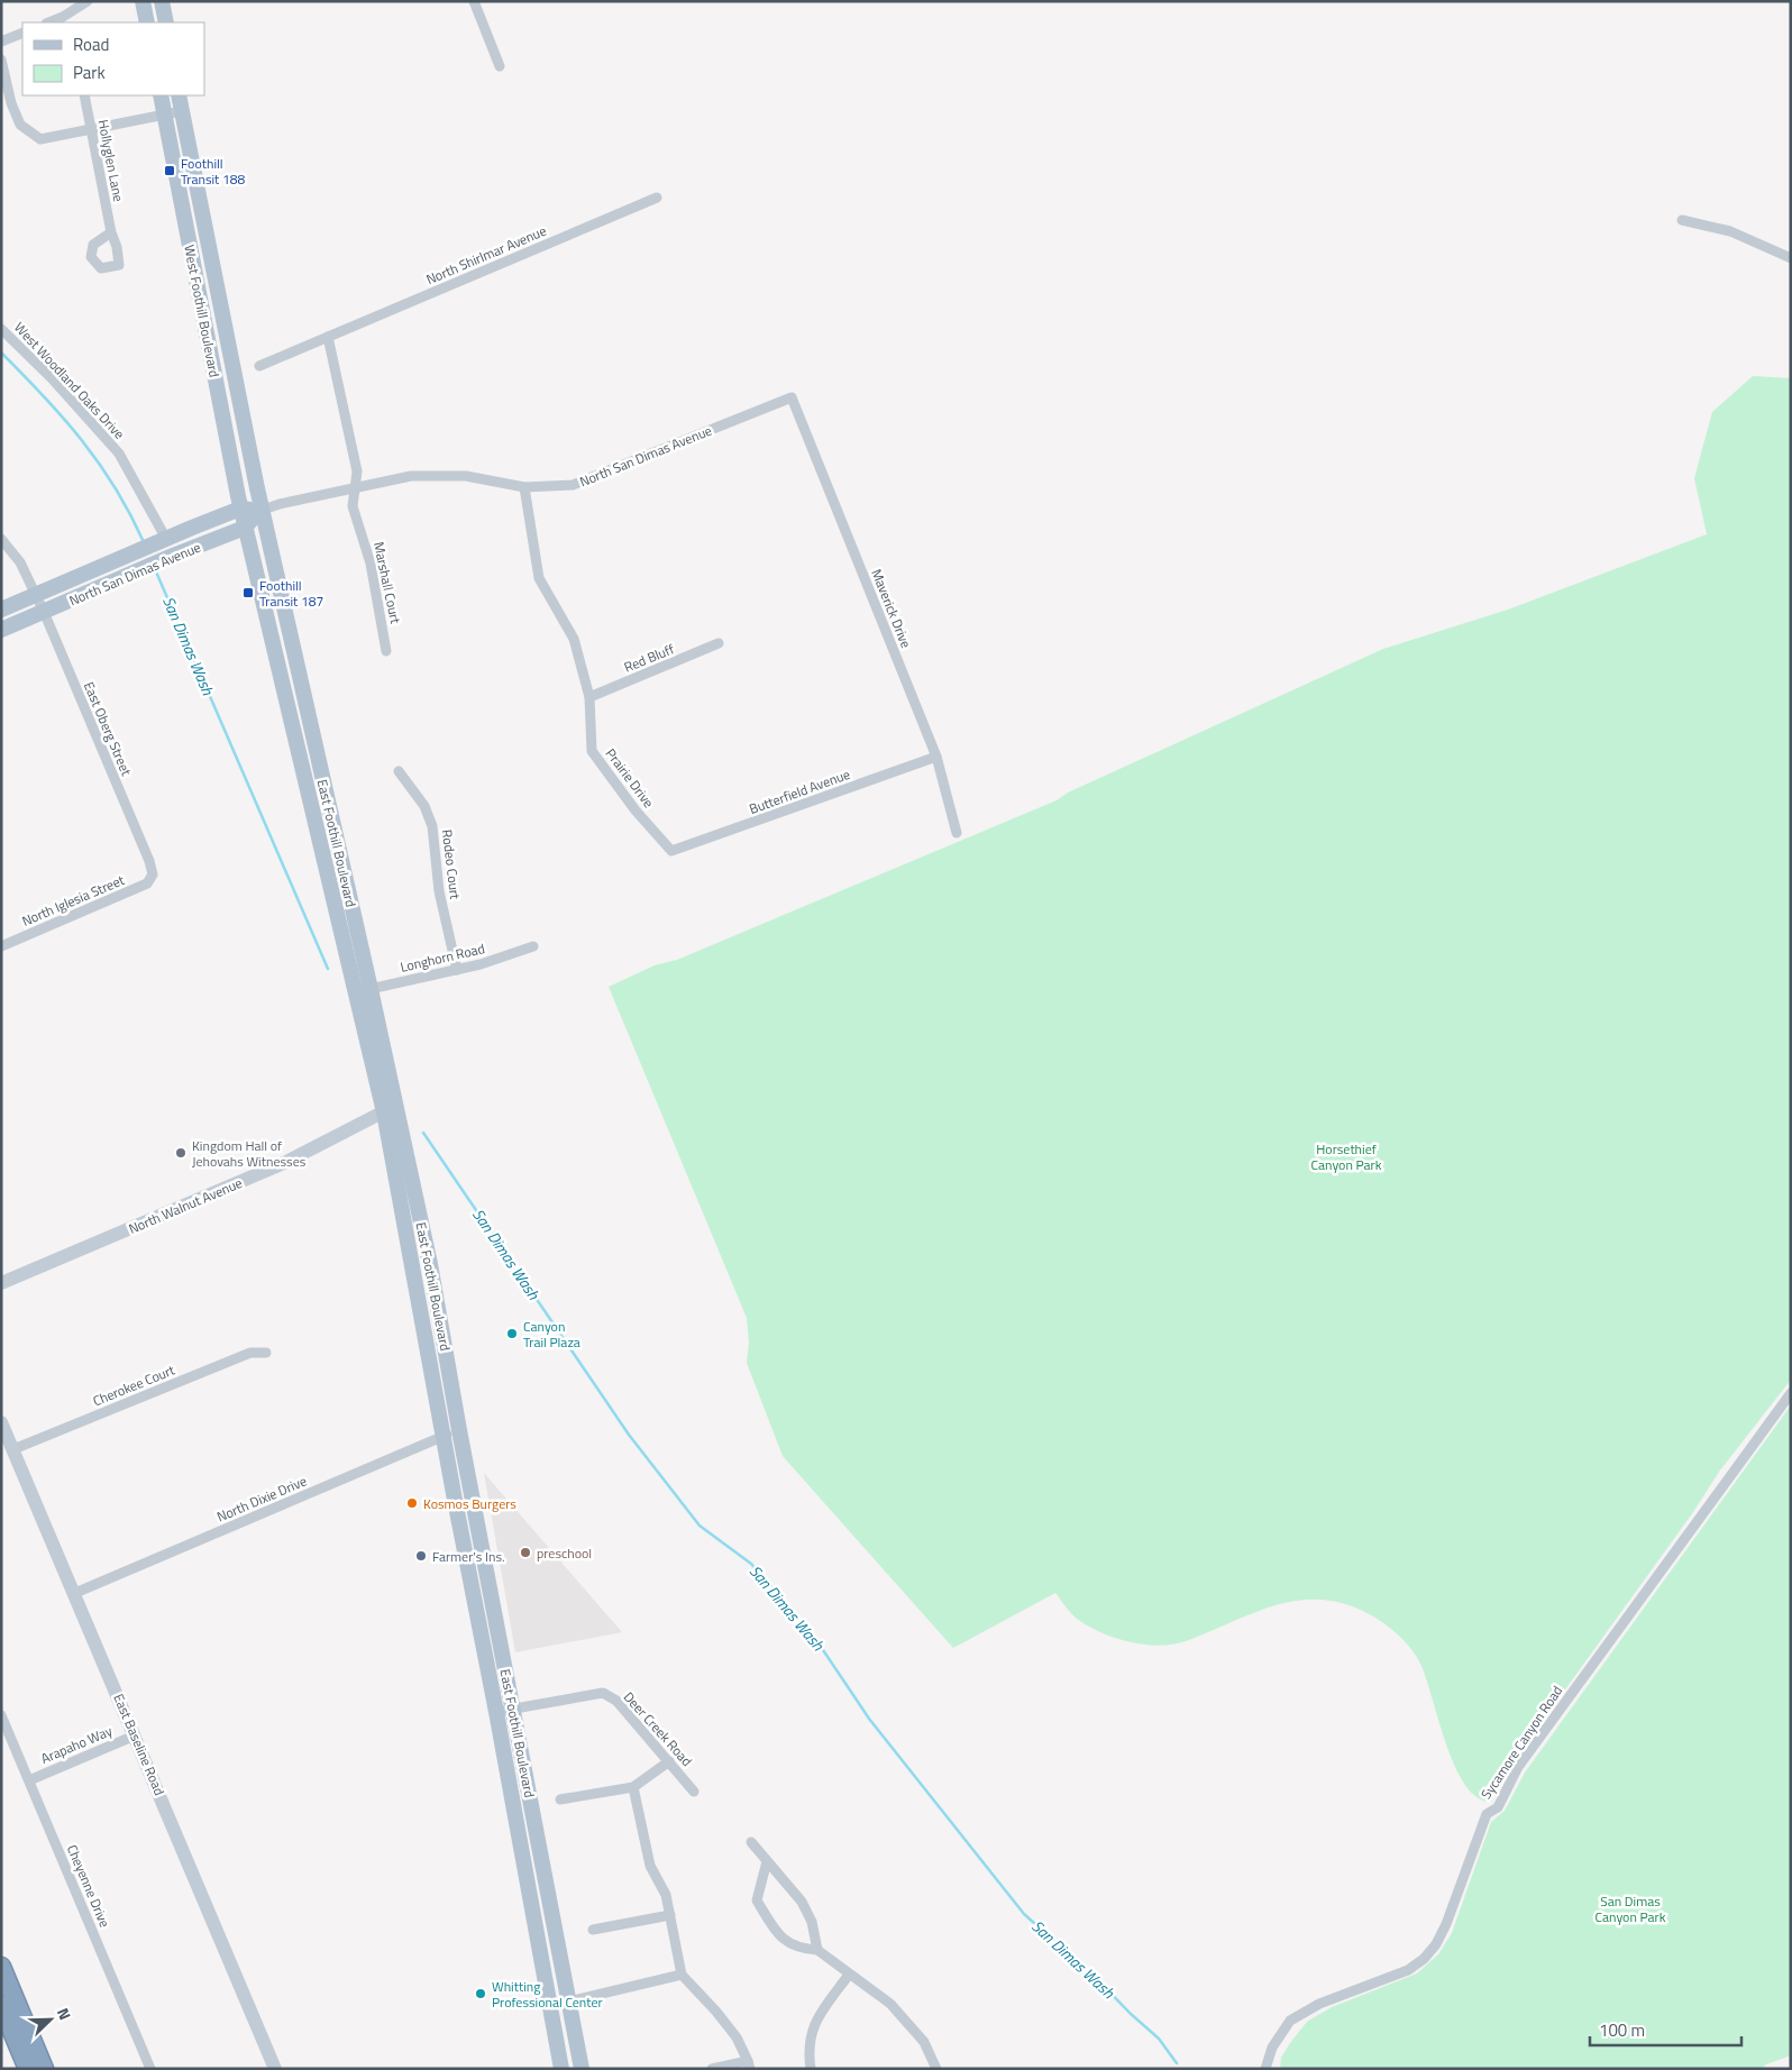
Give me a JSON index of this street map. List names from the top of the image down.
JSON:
{
  "streets": {
    "main road": [
      "West Foothill Boulevard",
      "North San Dimas Avenue",
      "East Foothill Boulevard",
      "North Walnut Avenue",
      "East Baseline Road"
    ],
    "street": [
      "Hollyglen Lane",
      "North Shirlmar Avenue",
      "West Woodland Oaks Drive",
      "Marshall Court",
      "Maverick Drive",
      "Red Bluff",
      "East Oberg Street",
      "Prairie Drive",
      "Butterfield Avenue",
      "Rodeo Court",
      "North Iglesia Street",
      "Longhorn Road",
      "Cherokee Court",
      "North Dixie Drive",
      "Deer Creek Road",
      "Sycamore Canyon Road",
      "Arapaho Way",
      "Cheyenne Drive"
    ]
  },
  "crossings": [
    ["West Foothill Boulevard", "North San Dimas Avenue"],
    ["West Foothill Boulevard", "East Foothill Boulevard"],
    ["West Woodland Oaks Drive", "North San Dimas Avenue"],
    ["North San Dimas Avenue", "Marshall Court"],
    ["North San Dimas Avenue", "Maverick Drive"],
    ["North San Dimas Avenue", "East Oberg Street"],
    ["North San Dimas Avenue", "Prairie Drive"],
    ["North San Dimas Avenue", "East Foothill Boulevard"],
    ["Maverick Drive", "Butterfield Avenue"],
    ["Red Bluff", "Prairie Drive"],
    ["East Oberg Street", "North Iglesia Street"],
    ["Prairie Drive", "Butterfield Avenue"],
    ["East Foothill Boulevard", "Longhorn Road"],
    ["East Foothill Boulevard", "North Walnut Avenue"],
    ["East Foothill Boulevard", "North Dixie Drive"],
    ["East Foothill Boulevard", "Deer Creek Road"],
    ["Rodeo Court", "Longhorn Road"],
    ["Cherokee Court", "East Baseline Road"],
    ["North Dixie Drive", "East Baseline Road"],
    ["Arapaho Way", "East Baseline Road"],
    ["Arapaho Way", "Cheyenne Drive"]
  ],
  "water": ["San Dimas Wash"],
  "parks": ["Horsethief Canyon Park", "San Dimas Canyon Park"],
  "places": {
    "transit": ["Foothill Transit 188", "Foothill Transit 187"],
    "other": [
      "Kingdom Hall of Jehovahs Witnesses",
      "Canyon Trail Plaza",
      "Kosmos Burgers",
      "preschool",
      "Farmer's Ins.",
      "Whitting Professional Center"
    ]
  },
  "legend": ["Road", "Park"],
  "scale_bar": "100 m",
  "north": "top right"
}
